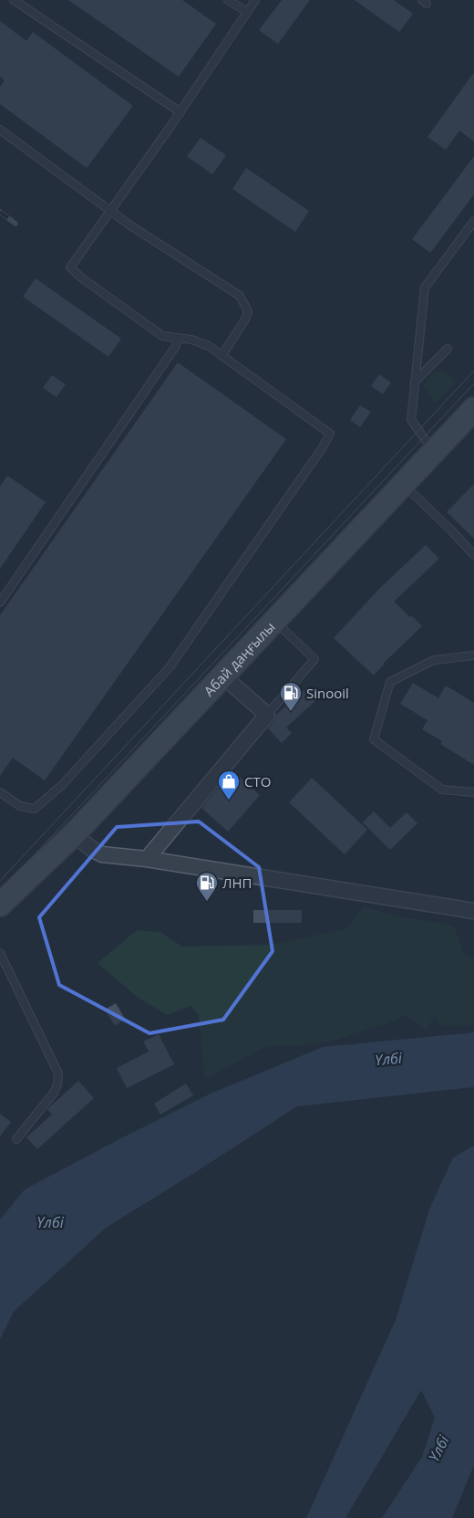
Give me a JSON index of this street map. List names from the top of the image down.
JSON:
{
  "streets": {
    "main road": ["Абай даңғылы"]
  },
  "water": ["Үлбі"],
  "places": {
    "fuel station": ["Sinooil", "ЛНП"],
    "shop": ["СТО"]
  }
}
